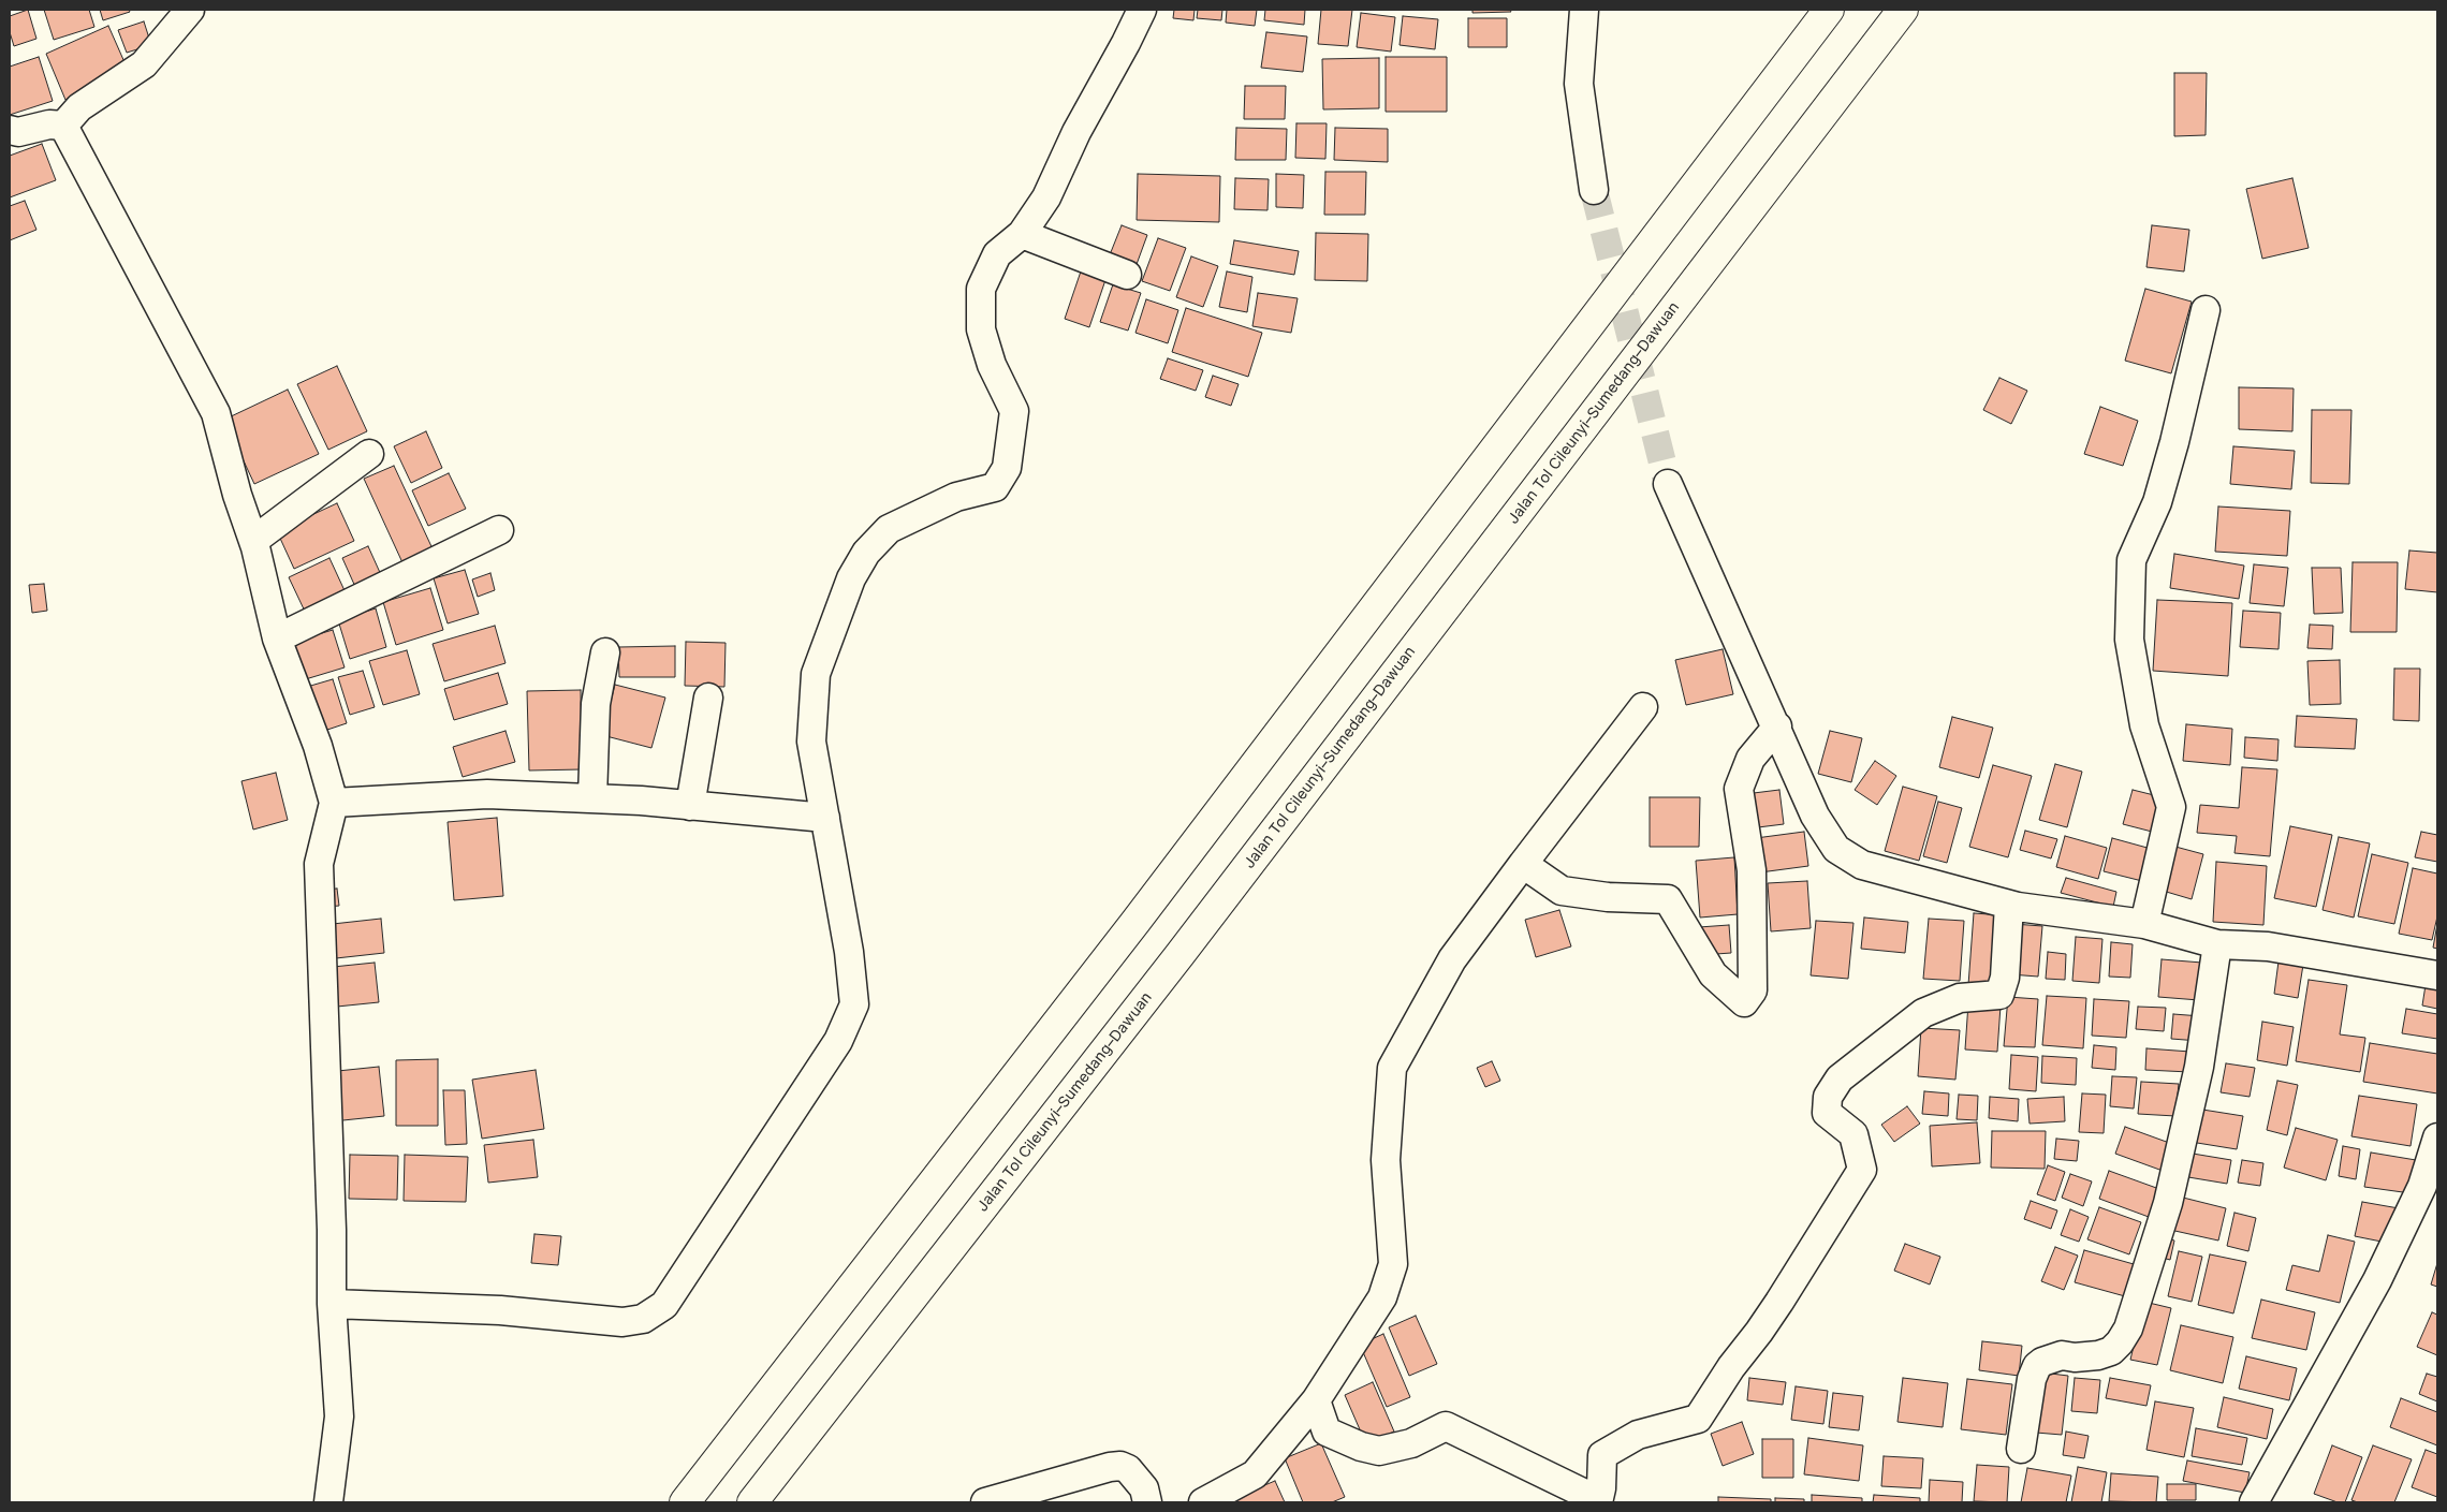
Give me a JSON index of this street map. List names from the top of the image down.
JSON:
{
  "streets": {
    "highway": ["Jalan Tol Cileunyi–Sumedang–Dawuan"]
  }
}
